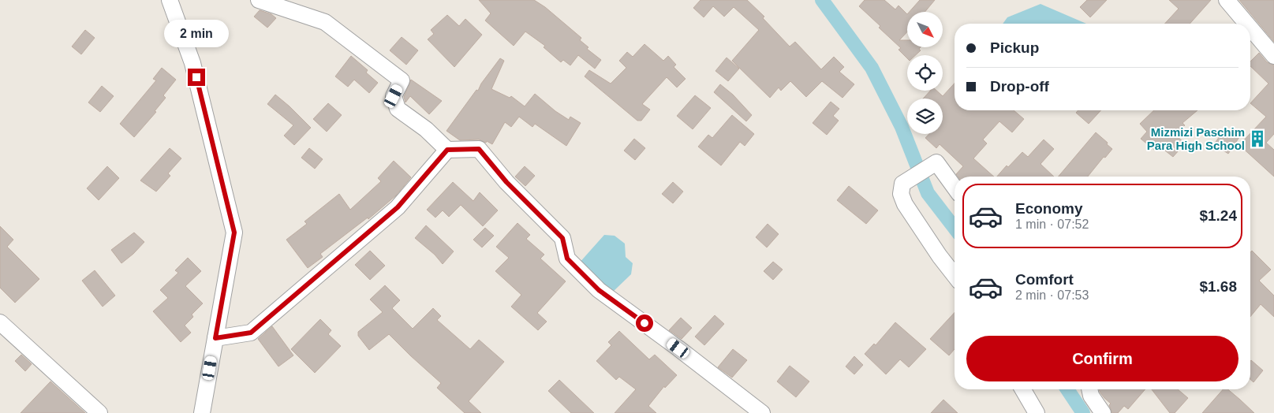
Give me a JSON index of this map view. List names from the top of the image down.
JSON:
{
  "places": {
    "building": ["Mizmizi Paschim Para High School"]
  },
  "north": "bottom right",
  "page": {
    "bubble": "2 min",
    "banner": ["Pickup", "Drop-off"],
    "list": [
      {
        "name": "Economy",
        "note": "1 min · 07:52",
        "value": "$1.24"
      },
      {
        "name": "Comfort",
        "note": "2 min · 07:53",
        "value": "$1.68"
      }
    ],
    "buttons": "Confirm"
  }
}
